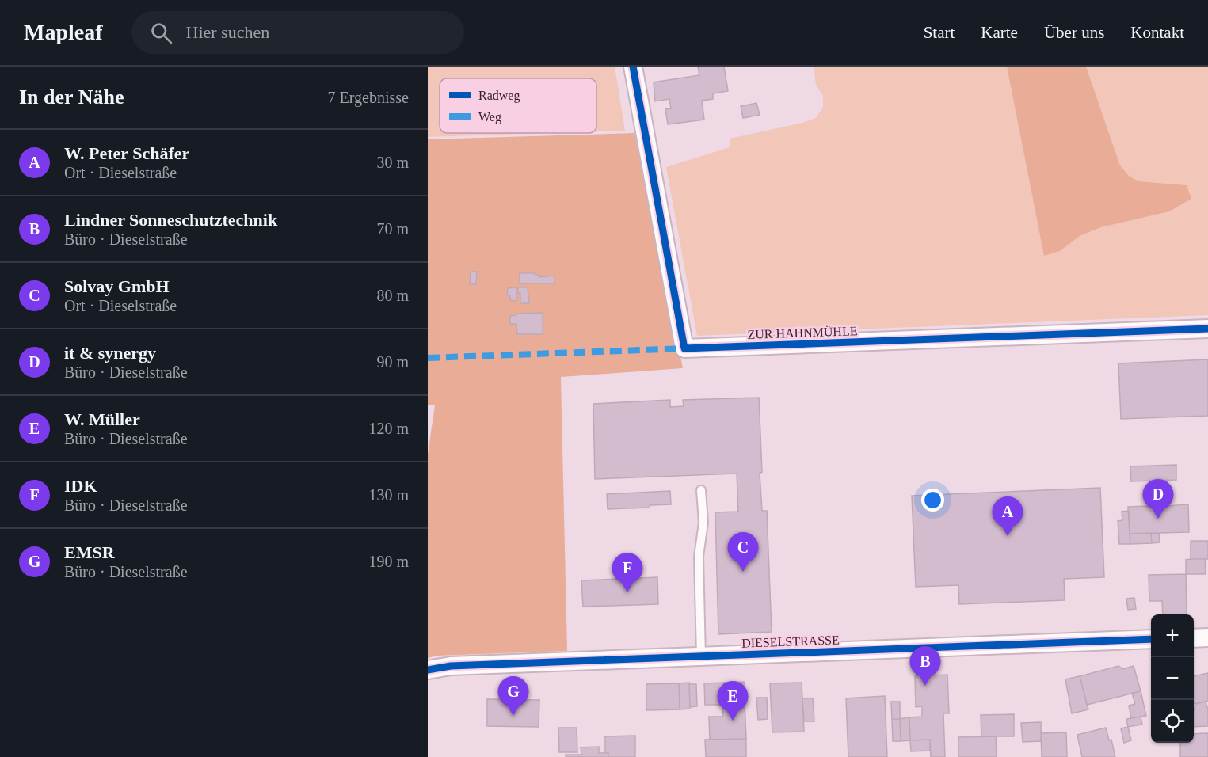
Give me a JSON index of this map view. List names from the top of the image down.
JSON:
{
  "streets": {
    "street": ["ZUR HAHNMÜHLE", "DIESELSTRASSE"]
  },
  "legend": ["Radweg", "Weg"],
  "page": {
    "header": "Mapleaf",
    "search": "Hier suchen",
    "nav": [
      "Start",
      "Karte",
      "Über uns",
      "Kontakt"
    ],
    "heading": ["In der Nähe", "7 Ergebnisse"],
    "list": [
      {
        "mark": "A",
        "name": "W. Peter Schäfer",
        "note": "Ort · Dieselstraße",
        "value": "30 m"
      },
      {
        "mark": "B",
        "name": "Lindner Sonneschutztechnik",
        "note": "Büro · Dieselstraße",
        "value": "70 m"
      },
      {
        "mark": "C",
        "name": "Solvay GmbH",
        "note": "Ort · Dieselstraße",
        "value": "80 m"
      },
      {
        "mark": "D",
        "name": "it & synergy",
        "note": "Büro · Dieselstraße",
        "value": "90 m"
      },
      {
        "mark": "E",
        "name": "W. Müller",
        "note": "Büro · Dieselstraße",
        "value": "120 m"
      },
      {
        "mark": "F",
        "name": "IDK",
        "note": "Büro · Dieselstraße",
        "value": "130 m"
      },
      {
        "mark": "G",
        "name": "EMSR",
        "note": "Büro · Dieselstraße",
        "value": "190 m"
      }
    ],
    "pins": [
      "D",
      "A",
      "C",
      "F",
      "B",
      "G",
      "E"
    ],
    "map_buttons": ["+", "−"]
  }
}
